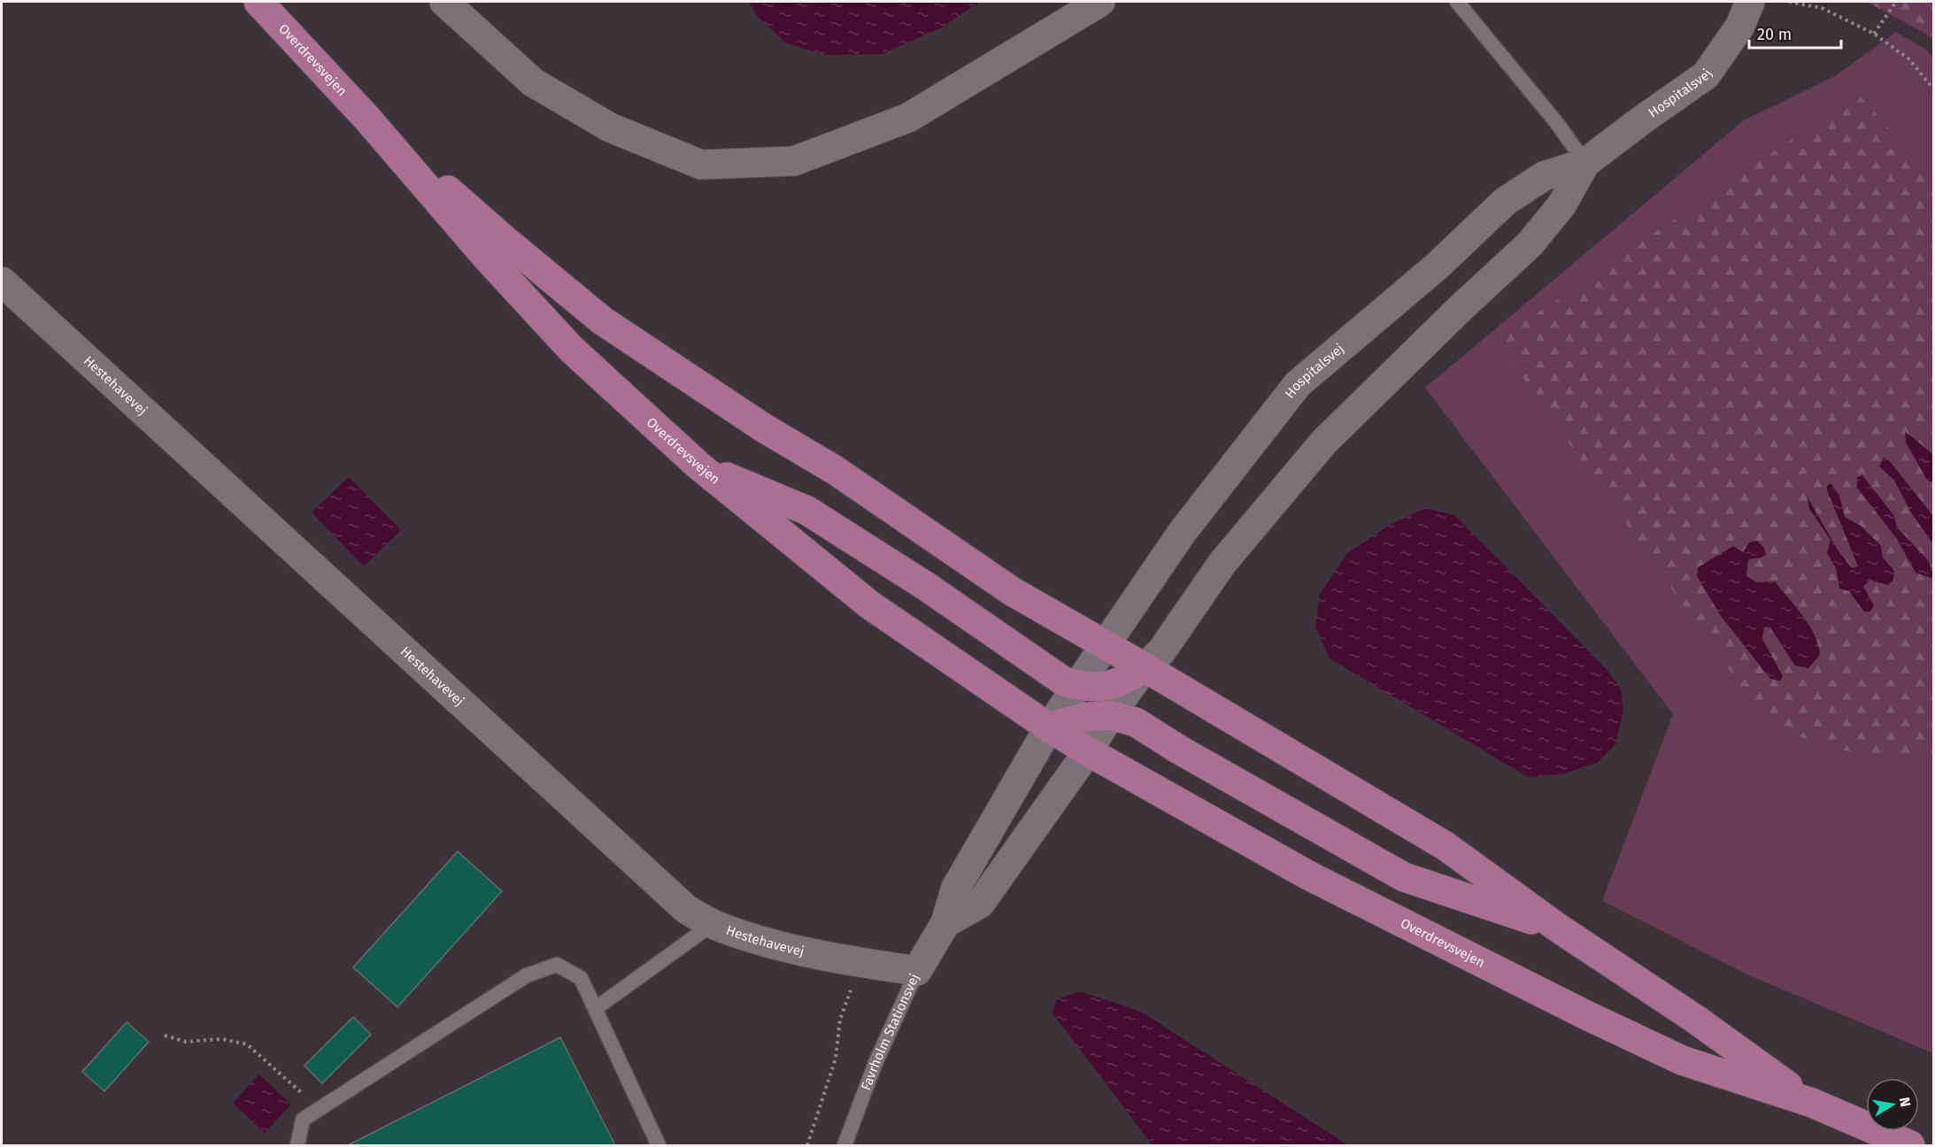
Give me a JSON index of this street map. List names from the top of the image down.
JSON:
{
  "streets": {
    "main road": ["Overdrevsvejen"],
    "street": ["Hospitalsvej", "Hestehavevej", "Favrholm Stationsvej"]
  },
  "crossings": [
    ["Overdrevsvejen", "Hospitalsvej"],
    ["Overdrevsvejen", "Favrholm Stationsvej"],
    ["Hestehavevej", "Favrholm Stationsvej"]
  ],
  "scale_bar": "20 m",
  "north": "right"
}
